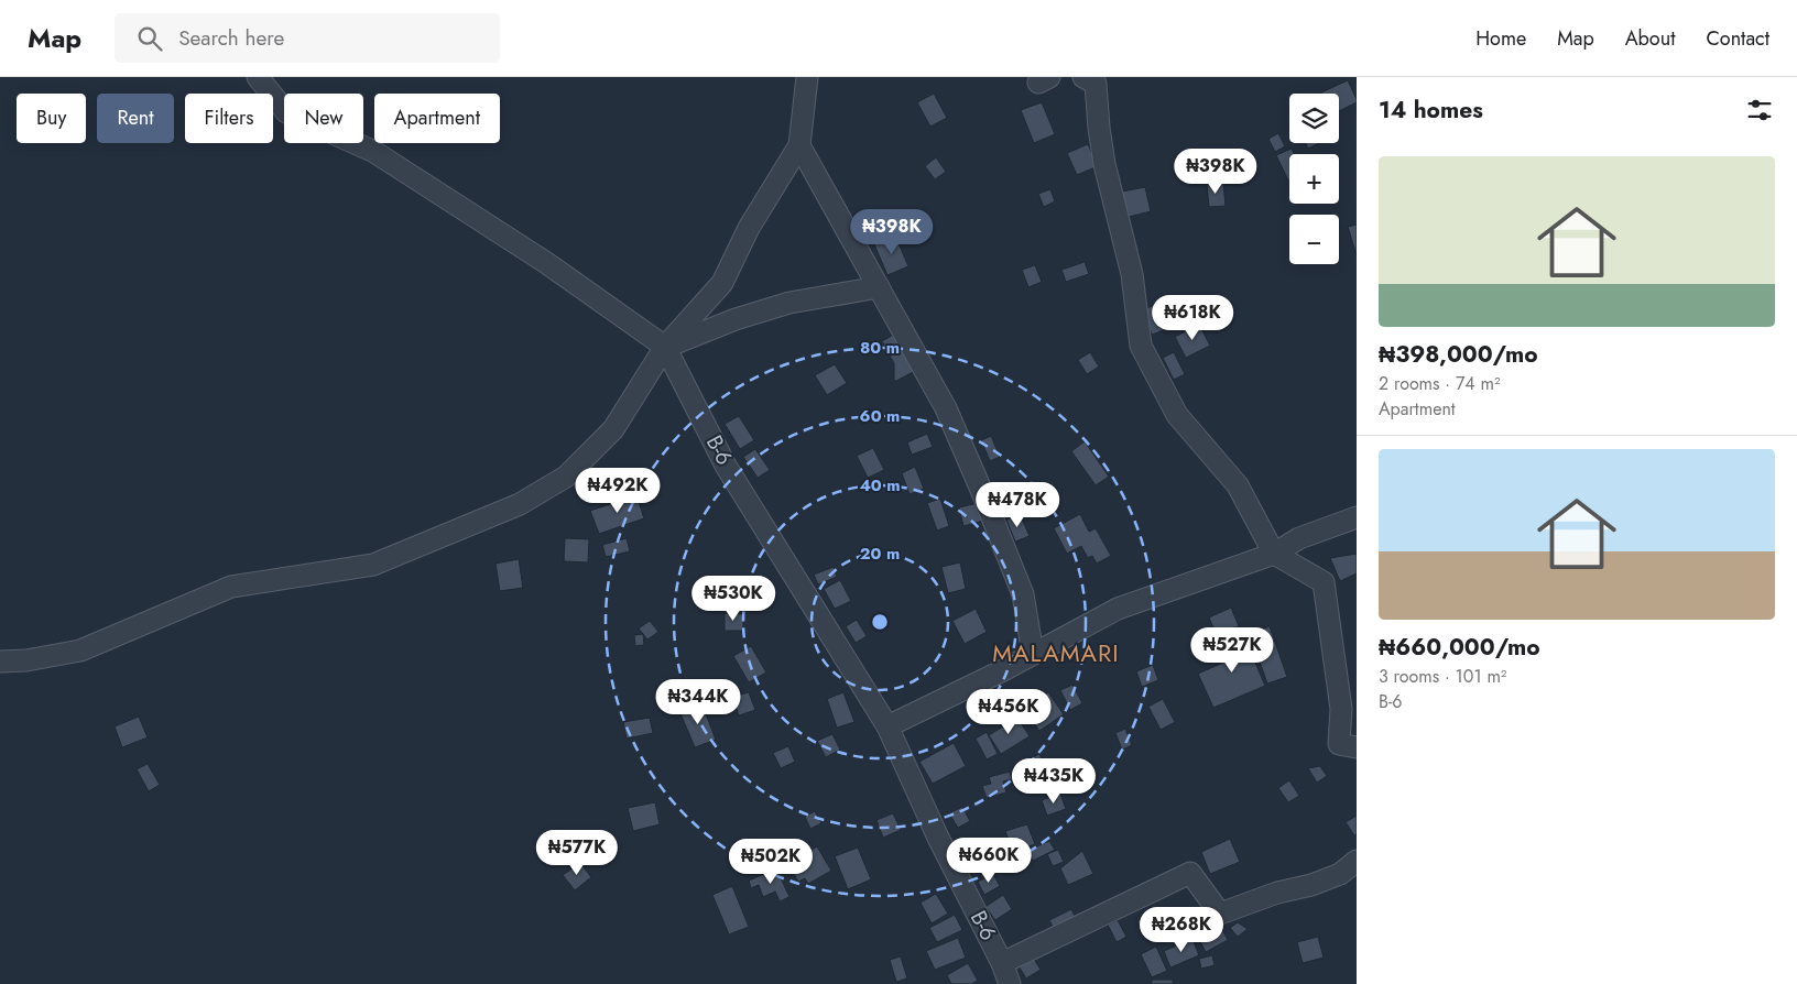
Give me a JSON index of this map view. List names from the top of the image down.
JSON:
{
  "streets": {
    "street": ["B-6"]
  },
  "districts": ["MALAMARI"],
  "page": {
    "header": "Map",
    "search": "Search here",
    "nav": [
      "Home",
      "Map",
      "About",
      "Contact"
    ],
    "heading": "14 homes",
    "map_buttons": ["+", "−"],
    "chip": [
      "Buy",
      "Rent",
      "Filters",
      "New",
      "Apartment"
    ],
    "list": [
      {
        "name": "₦398,000/mo",
        "note": "2 rooms · 74 m² · Apartment"
      },
      {
        "name": "₦660,000/mo",
        "note": "3 rooms · 101 m² · B-6"
      }
    ],
    "price": [
      "₦398K",
      "₦398K",
      "₦618K",
      "₦492K",
      "₦478K",
      "₦530K",
      "₦527K",
      "₦344K",
      "₦456K",
      "₦435K",
      "₦577K",
      "₦660K",
      "₦502K",
      "₦268K"
    ]
  },
  "rings": [
    "80 m",
    "60 m",
    "40 m",
    "20 m"
  ]
}
